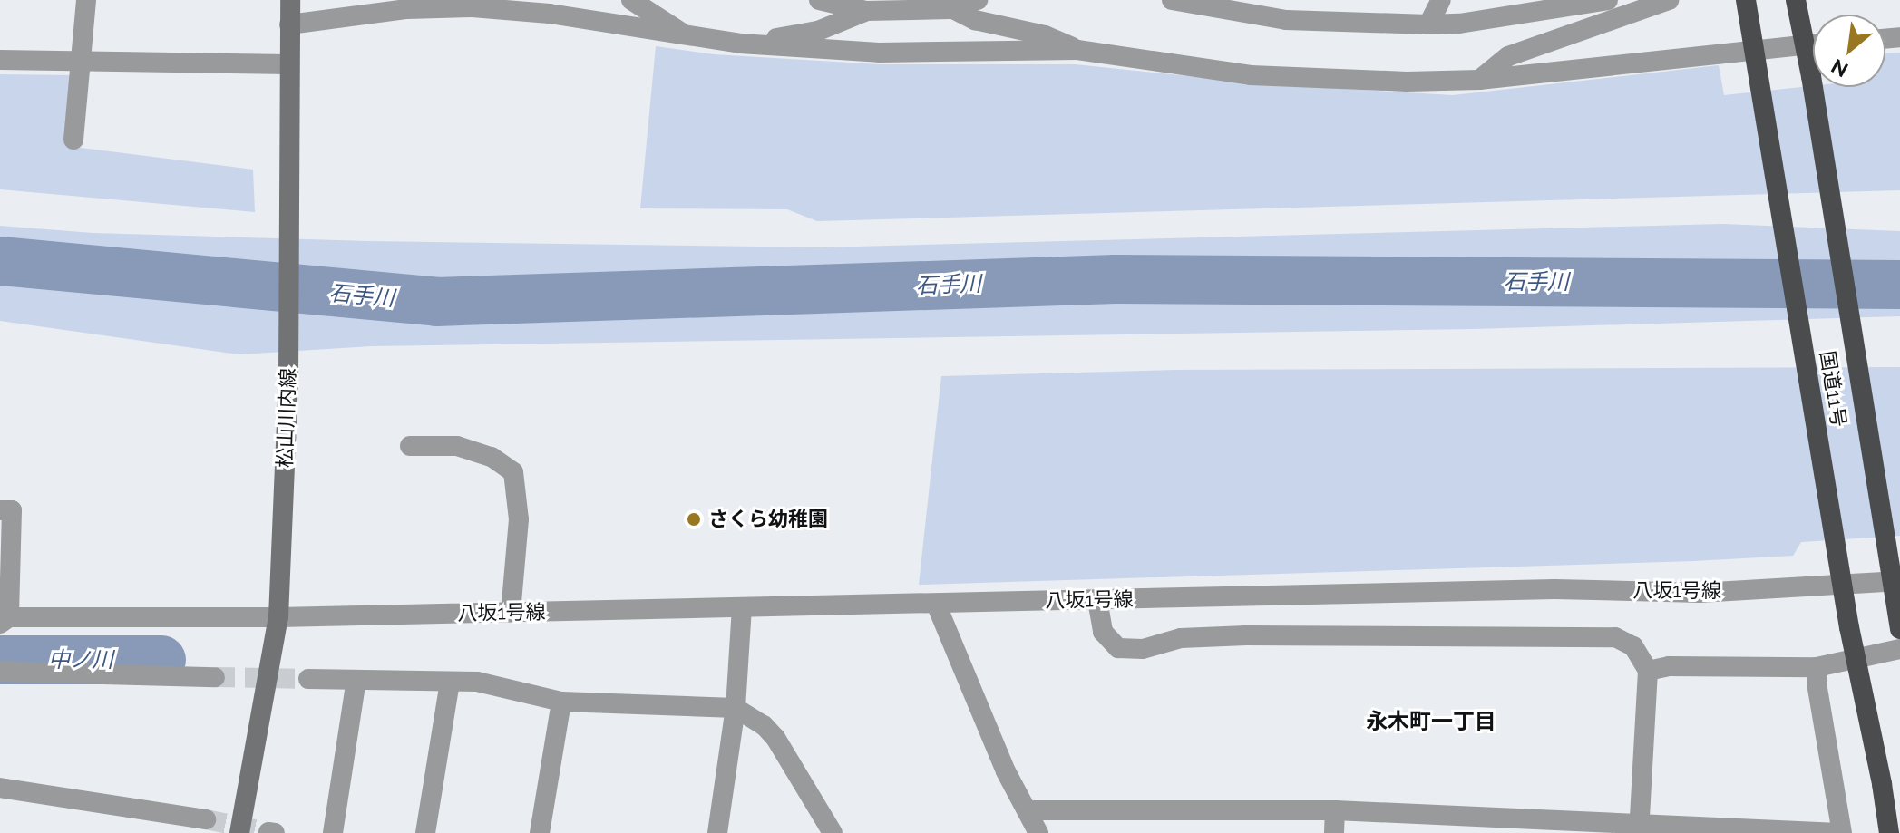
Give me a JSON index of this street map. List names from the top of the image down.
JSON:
{
  "streets": {
    "highway": ["国道11号"],
    "main road": ["松山川内線"],
    "street": ["八坂1号線"]
  },
  "crossings": [
    ["国道11号", "八坂1号線"],
    ["松山川内線", "八坂1号線"]
  ],
  "districts": ["永木町一丁目"],
  "water": ["石手川", "中ノ川"],
  "places": ["さくら幼稚園"],
  "north": "bottom left"
}
